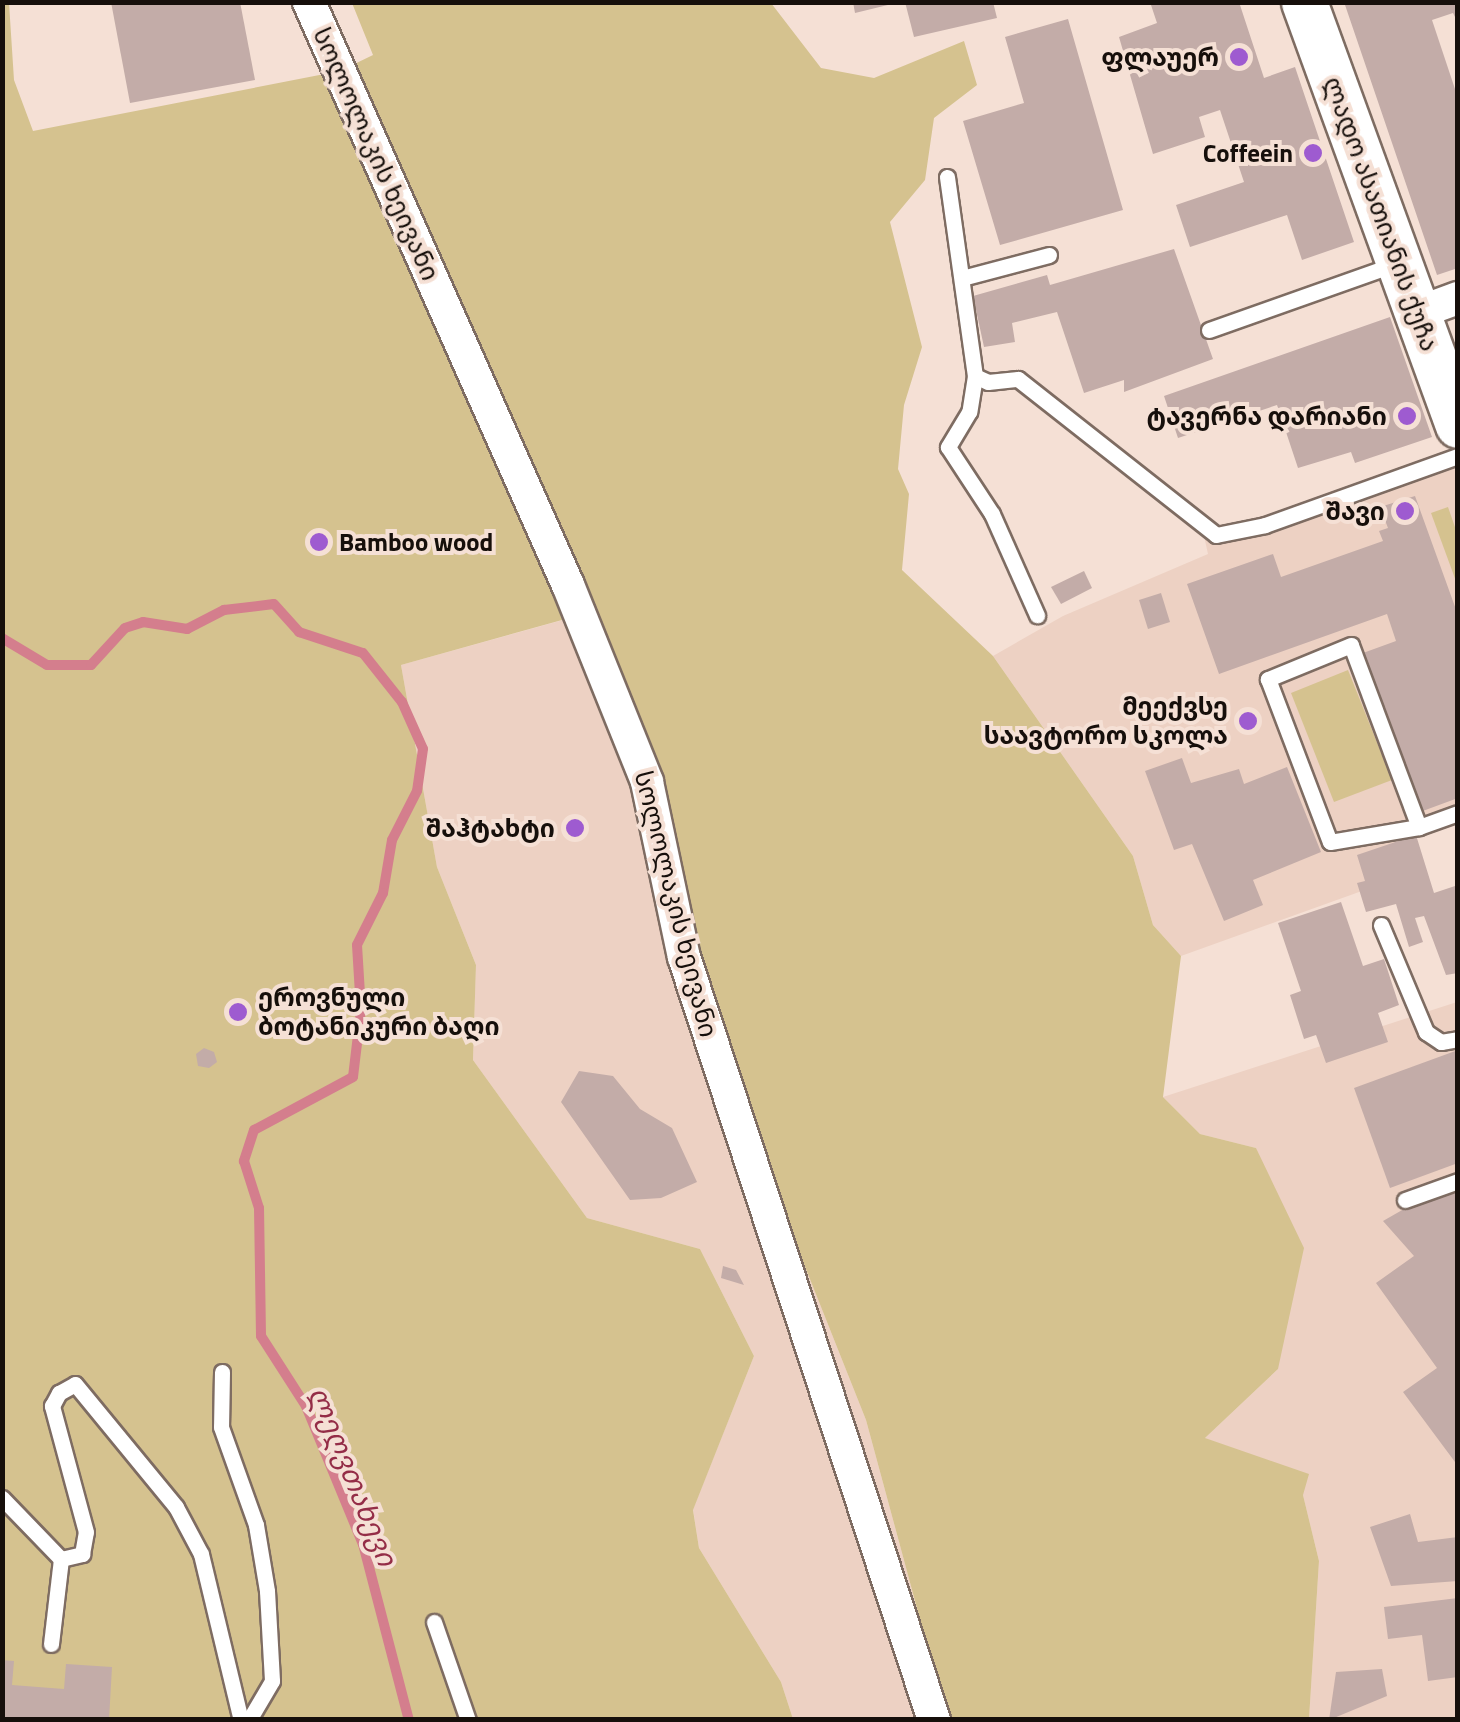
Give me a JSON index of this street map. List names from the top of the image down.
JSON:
{
  "streets": {
    "main road": ["ლადო ასათიანის ქუჩა"],
    "street": ["სოლოლაკის ხეივანი"]
  },
  "water": ["ლეღვთახევი"],
  "places": [
    "ფლაუერ",
    "Coffeein",
    "ტავერნა დარიანი",
    "შავი",
    "Bamboo wood",
    "მეექვსე საავტორო სკოლა",
    "შაჰტახტი",
    "ეროვნული ბოტანიკური ბაღი"
  ]
}
